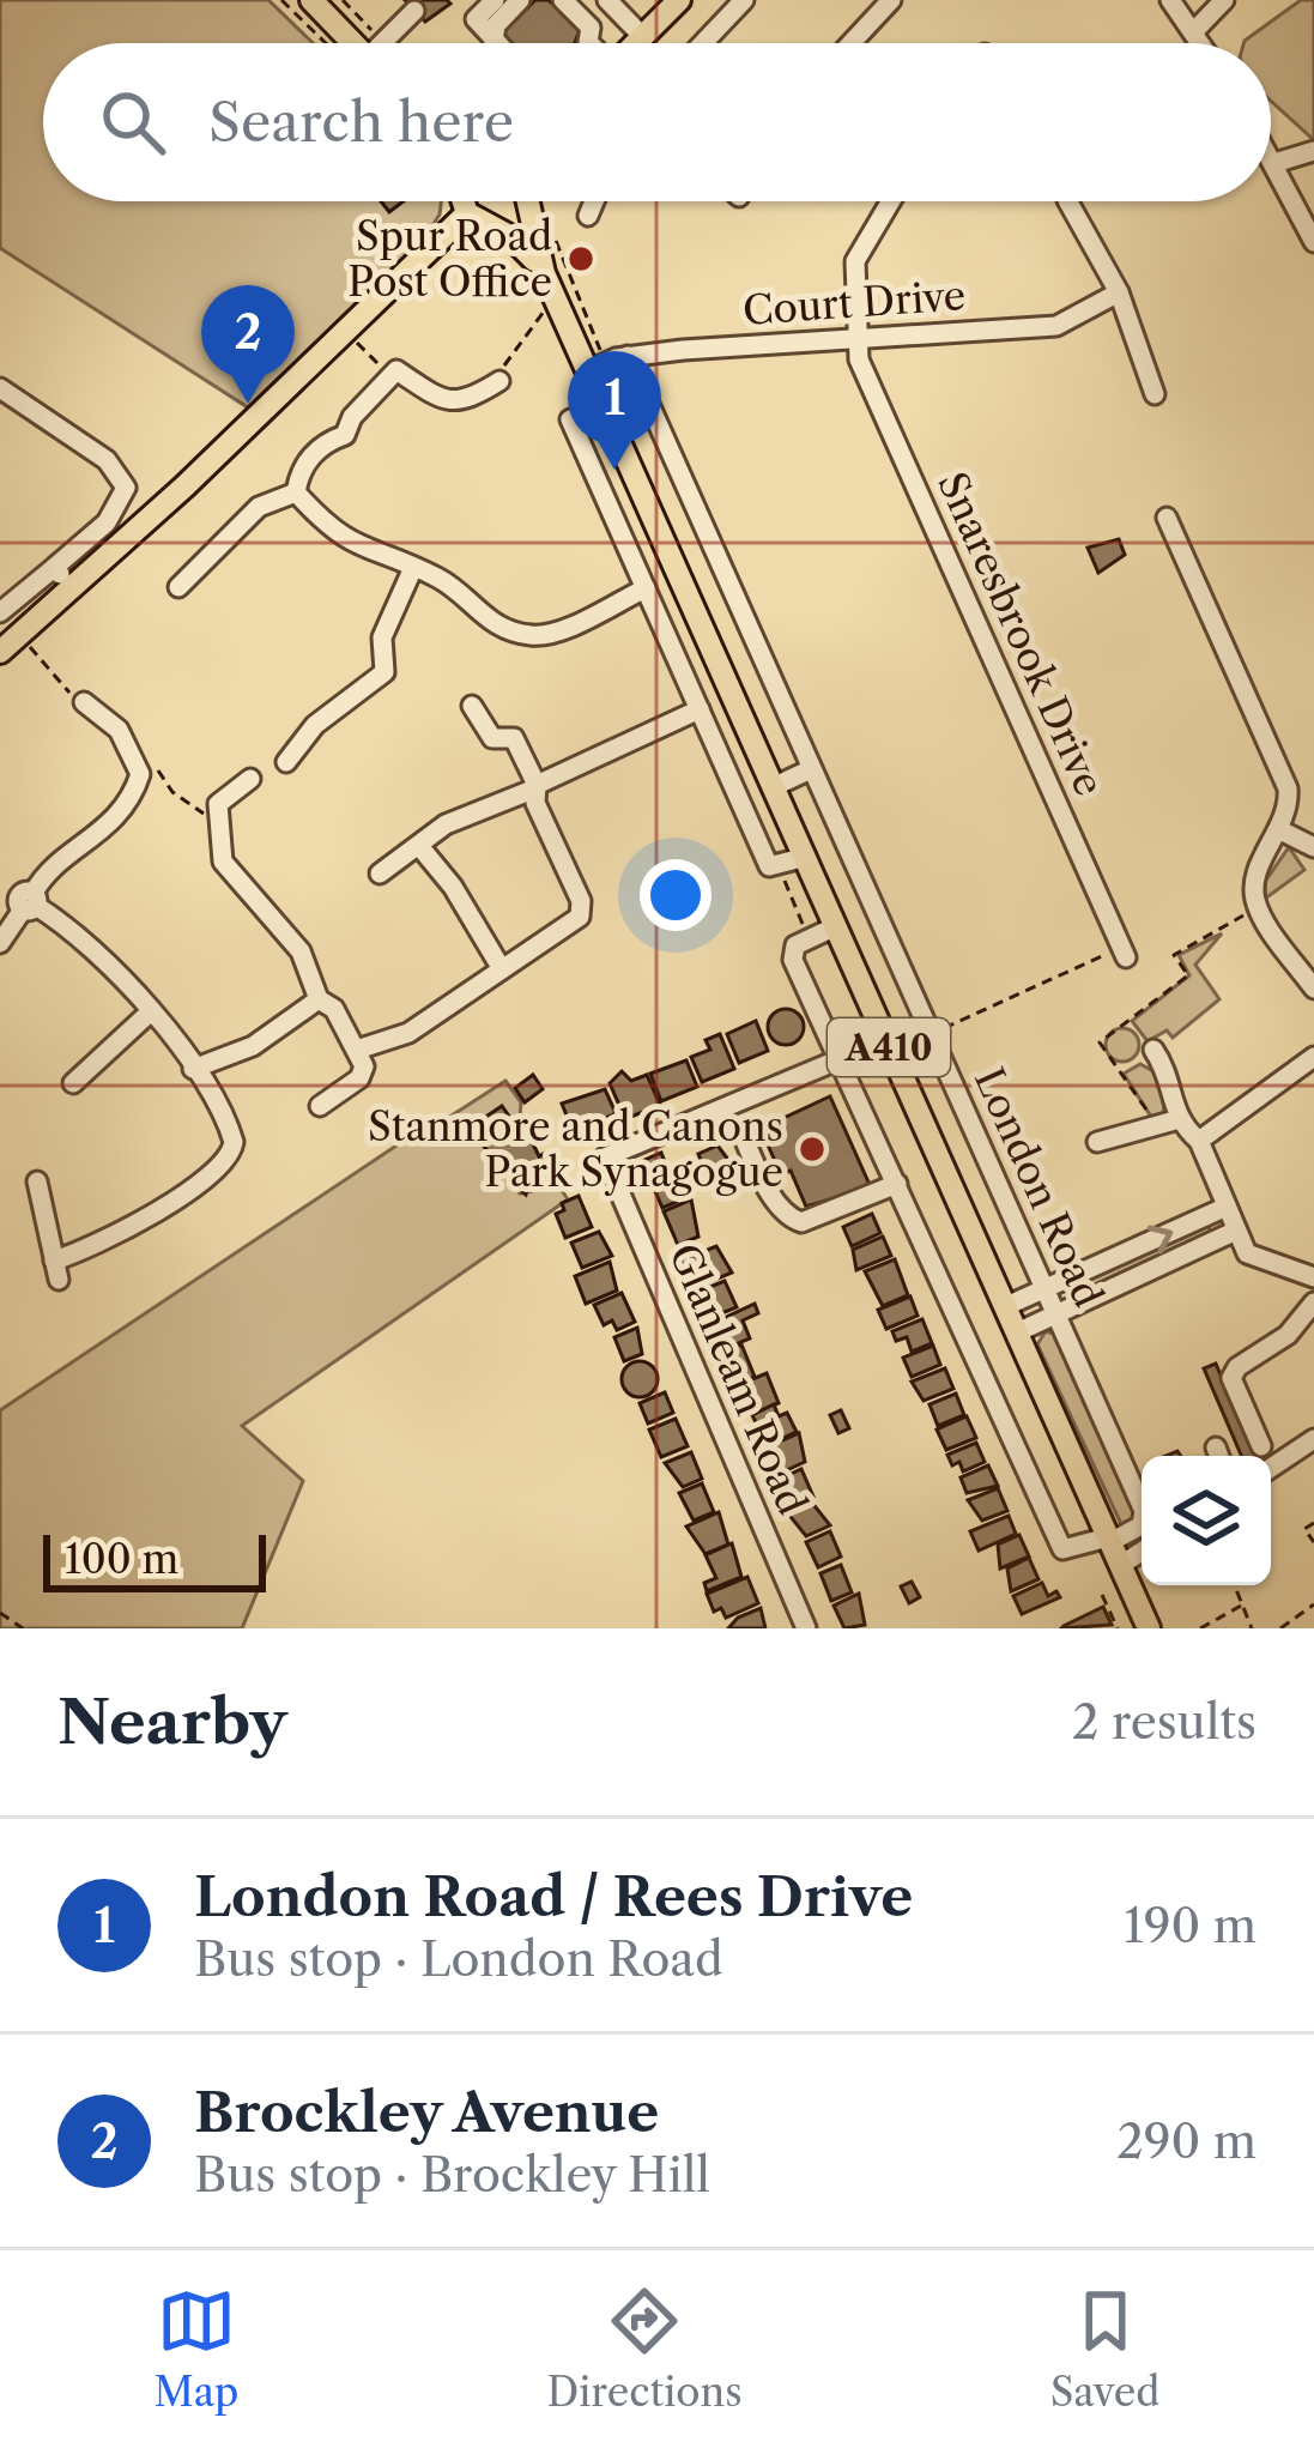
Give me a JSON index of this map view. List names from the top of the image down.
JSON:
{
  "streets": {
    "main road": ["A410", "London Road"],
    "street": ["Court Drive", "Snaresbrook Drive", "Glanleam Road"]
  },
  "crossings": [
    ["Court Drive", "Snaresbrook Drive"],
    ["Court Drive", "London Road"]
  ],
  "places": ["Spur Road Post Office", "Stanmore and Canons Park Synagogue"],
  "scale_bar": "100 m",
  "page": {
    "search": "Search here",
    "pins": ["2", "1"],
    "scale": "100 m",
    "heading": ["Nearby", "2 results"],
    "list": [
      {
        "mark": "1",
        "name": "London Road / Rees Drive",
        "note": "Bus stop · London Road",
        "value": "190 m"
      },
      {
        "mark": "2",
        "name": "Brockley Avenue",
        "note": "Bus stop · Brockley Hill",
        "value": "290 m"
      }
    ],
    "nav": ["Map", "Directions", "Saved"]
  }
}
